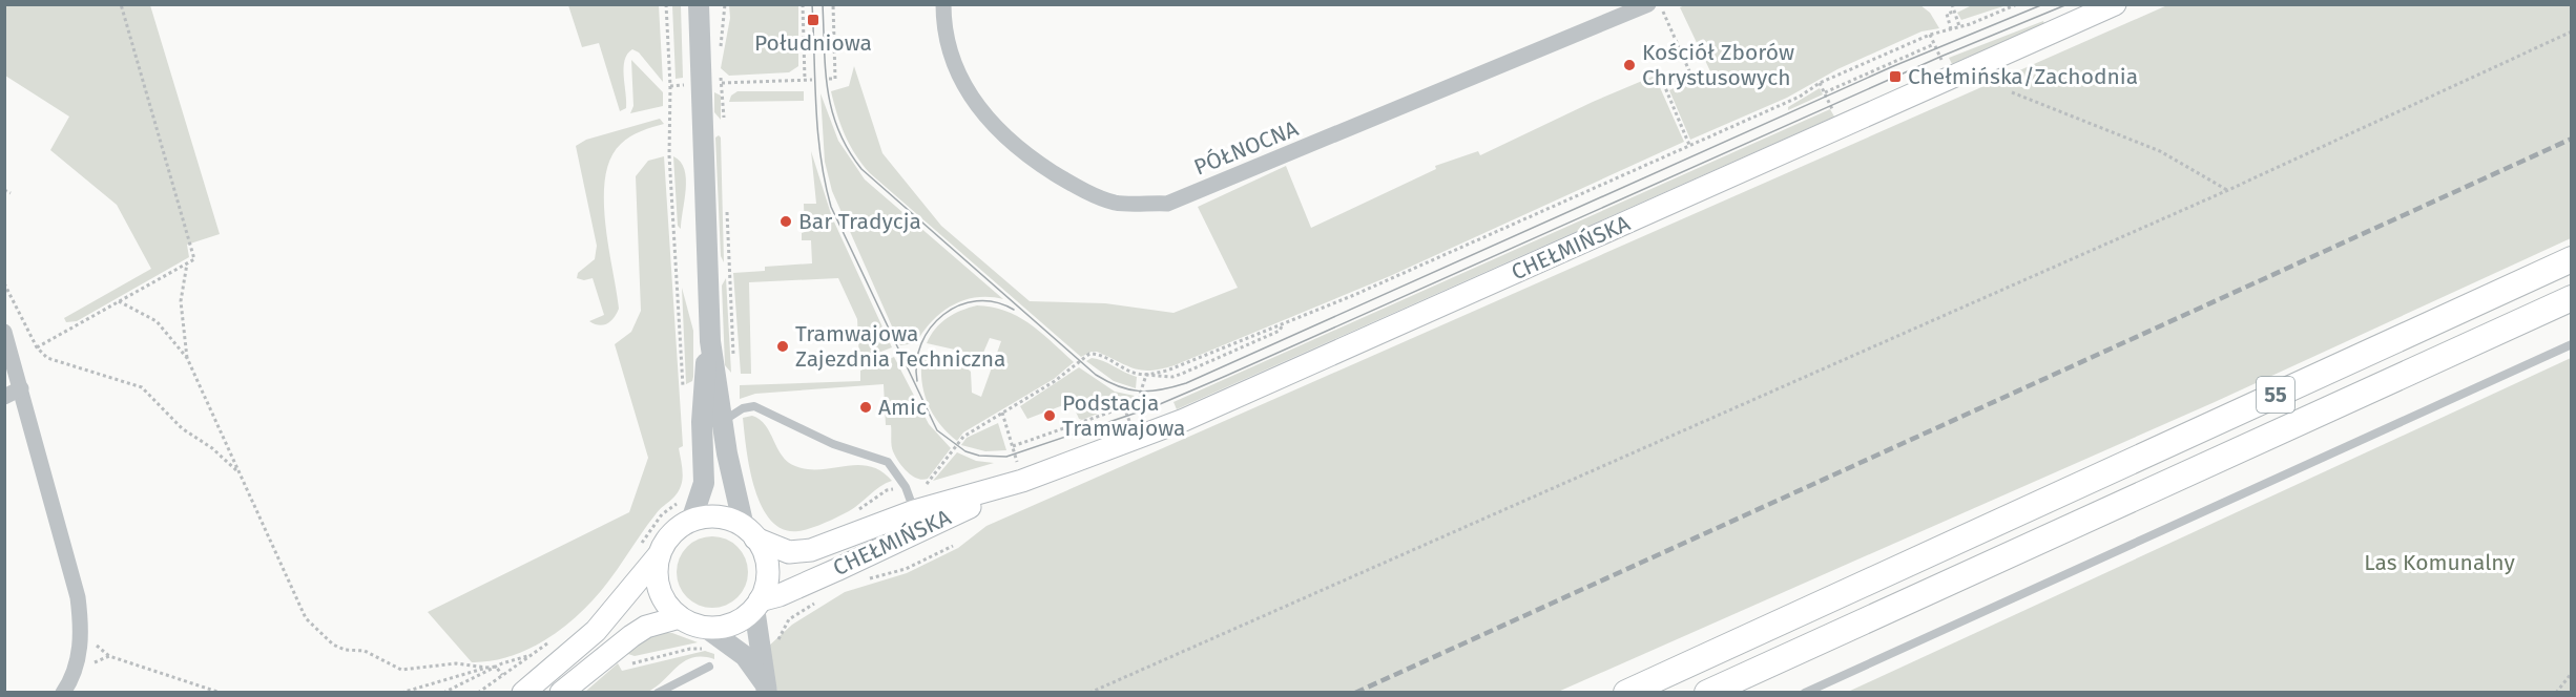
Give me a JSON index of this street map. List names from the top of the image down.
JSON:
{
  "streets": {
    "main road": ["CHEŁMIŃSKA", "55"],
    "street": ["PÓŁNOCNA"]
  },
  "parks": ["Las Komunalny"],
  "places": {
    "transit": ["Południowa", "Chełmińska/Zachodnia"],
    "other": [
      "Kościół Zborów Chrystusowych",
      "Bar Tradycja",
      "Tramwajowa Zajezdnia Techniczna",
      "Amic",
      "Podstacja Tramwajowa"
    ]
  }
}
